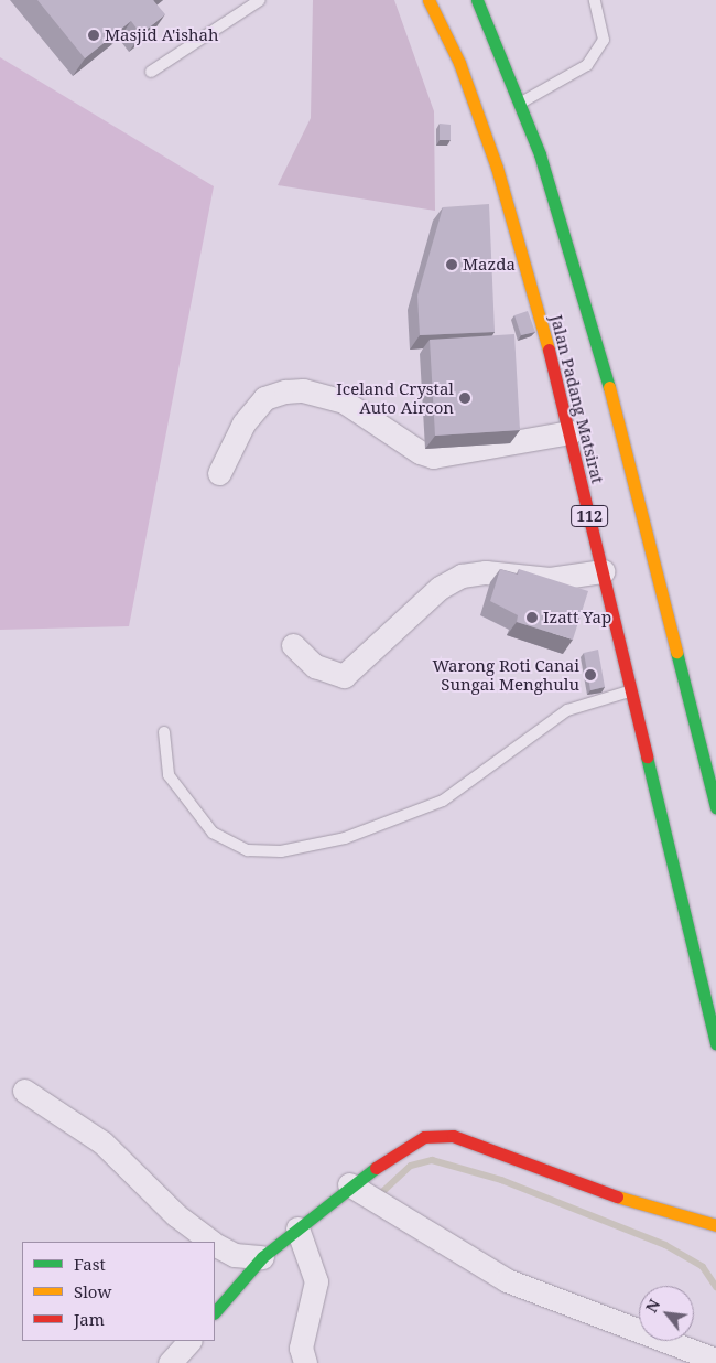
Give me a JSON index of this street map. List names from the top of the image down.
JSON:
{
  "streets": {
    "main road": ["Jalan Padang Matsirat", "112"]
  },
  "places": [
    "Masjid A'ishah",
    "Mazda",
    "Iceland Crystal Auto Aircon",
    "Izatt Yap",
    "Warong Roti Canai Sungai Menghulu"
  ],
  "legend": ["Fast", "Slow", "Jam"],
  "north": "top left"
}
